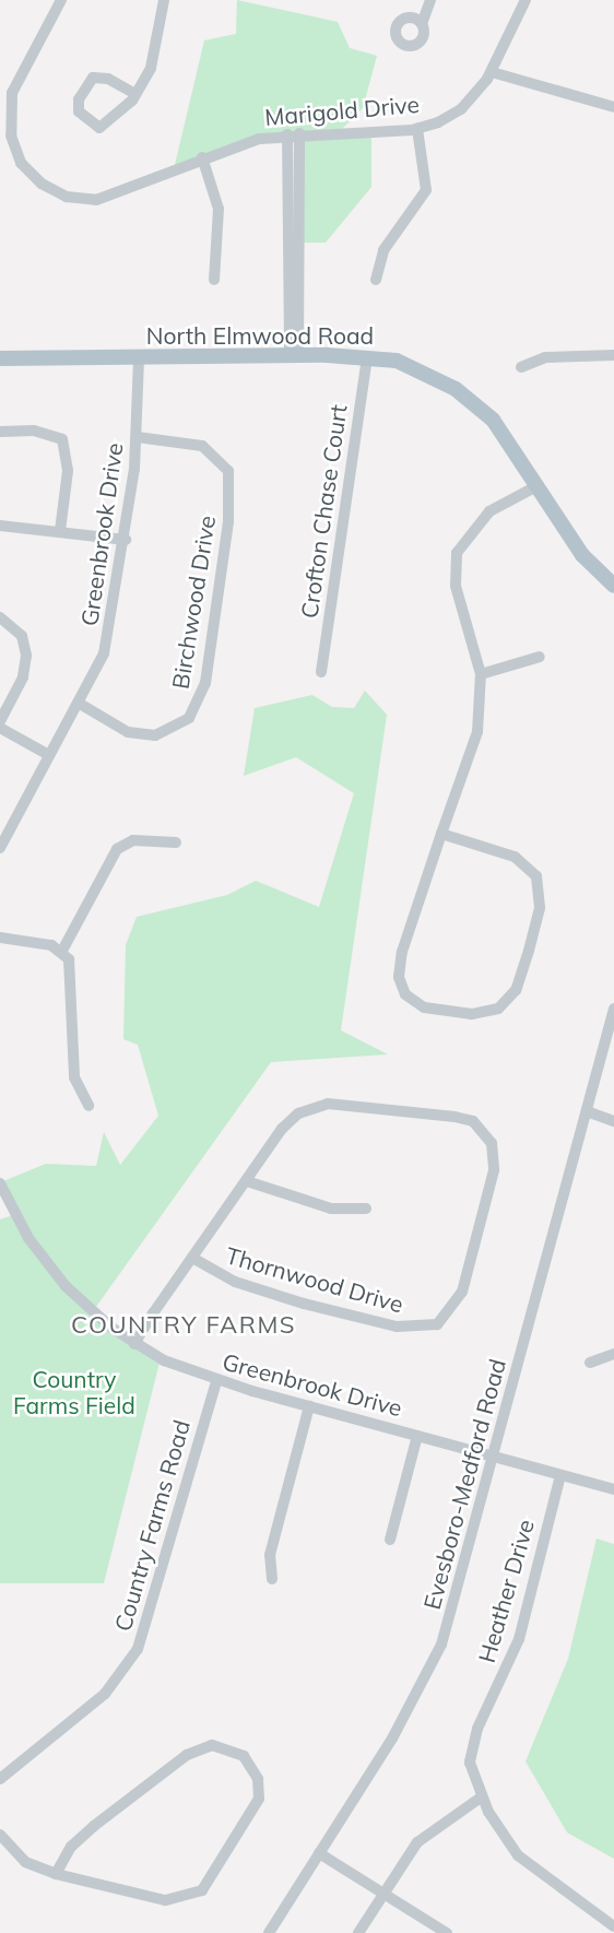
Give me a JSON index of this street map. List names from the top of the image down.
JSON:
{
  "streets": {
    "main road": ["North Elmwood Road"],
    "street": [
      "Marigold Drive",
      "Crofton Chase Court",
      "Greenbrook Drive",
      "Birchwood Drive",
      "Thornwood Drive",
      "Evesboro-Medford Road",
      "Country Farms Road",
      "Heather Drive"
    ]
  },
  "crossings": [
    ["North Elmwood Road", "Crofton Chase Court"],
    ["North Elmwood Road", "Greenbrook Drive"],
    ["Greenbrook Drive", "Birchwood Drive"],
    ["Greenbrook Drive", "Thornwood Drive"],
    ["Greenbrook Drive", "Evesboro-Medford Road"],
    ["Greenbrook Drive", "Country Farms Road"],
    ["Greenbrook Drive", "Heather Drive"]
  ],
  "districts": ["COUNTRY FARMS"],
  "parks": ["Country Farms Field"]
}
